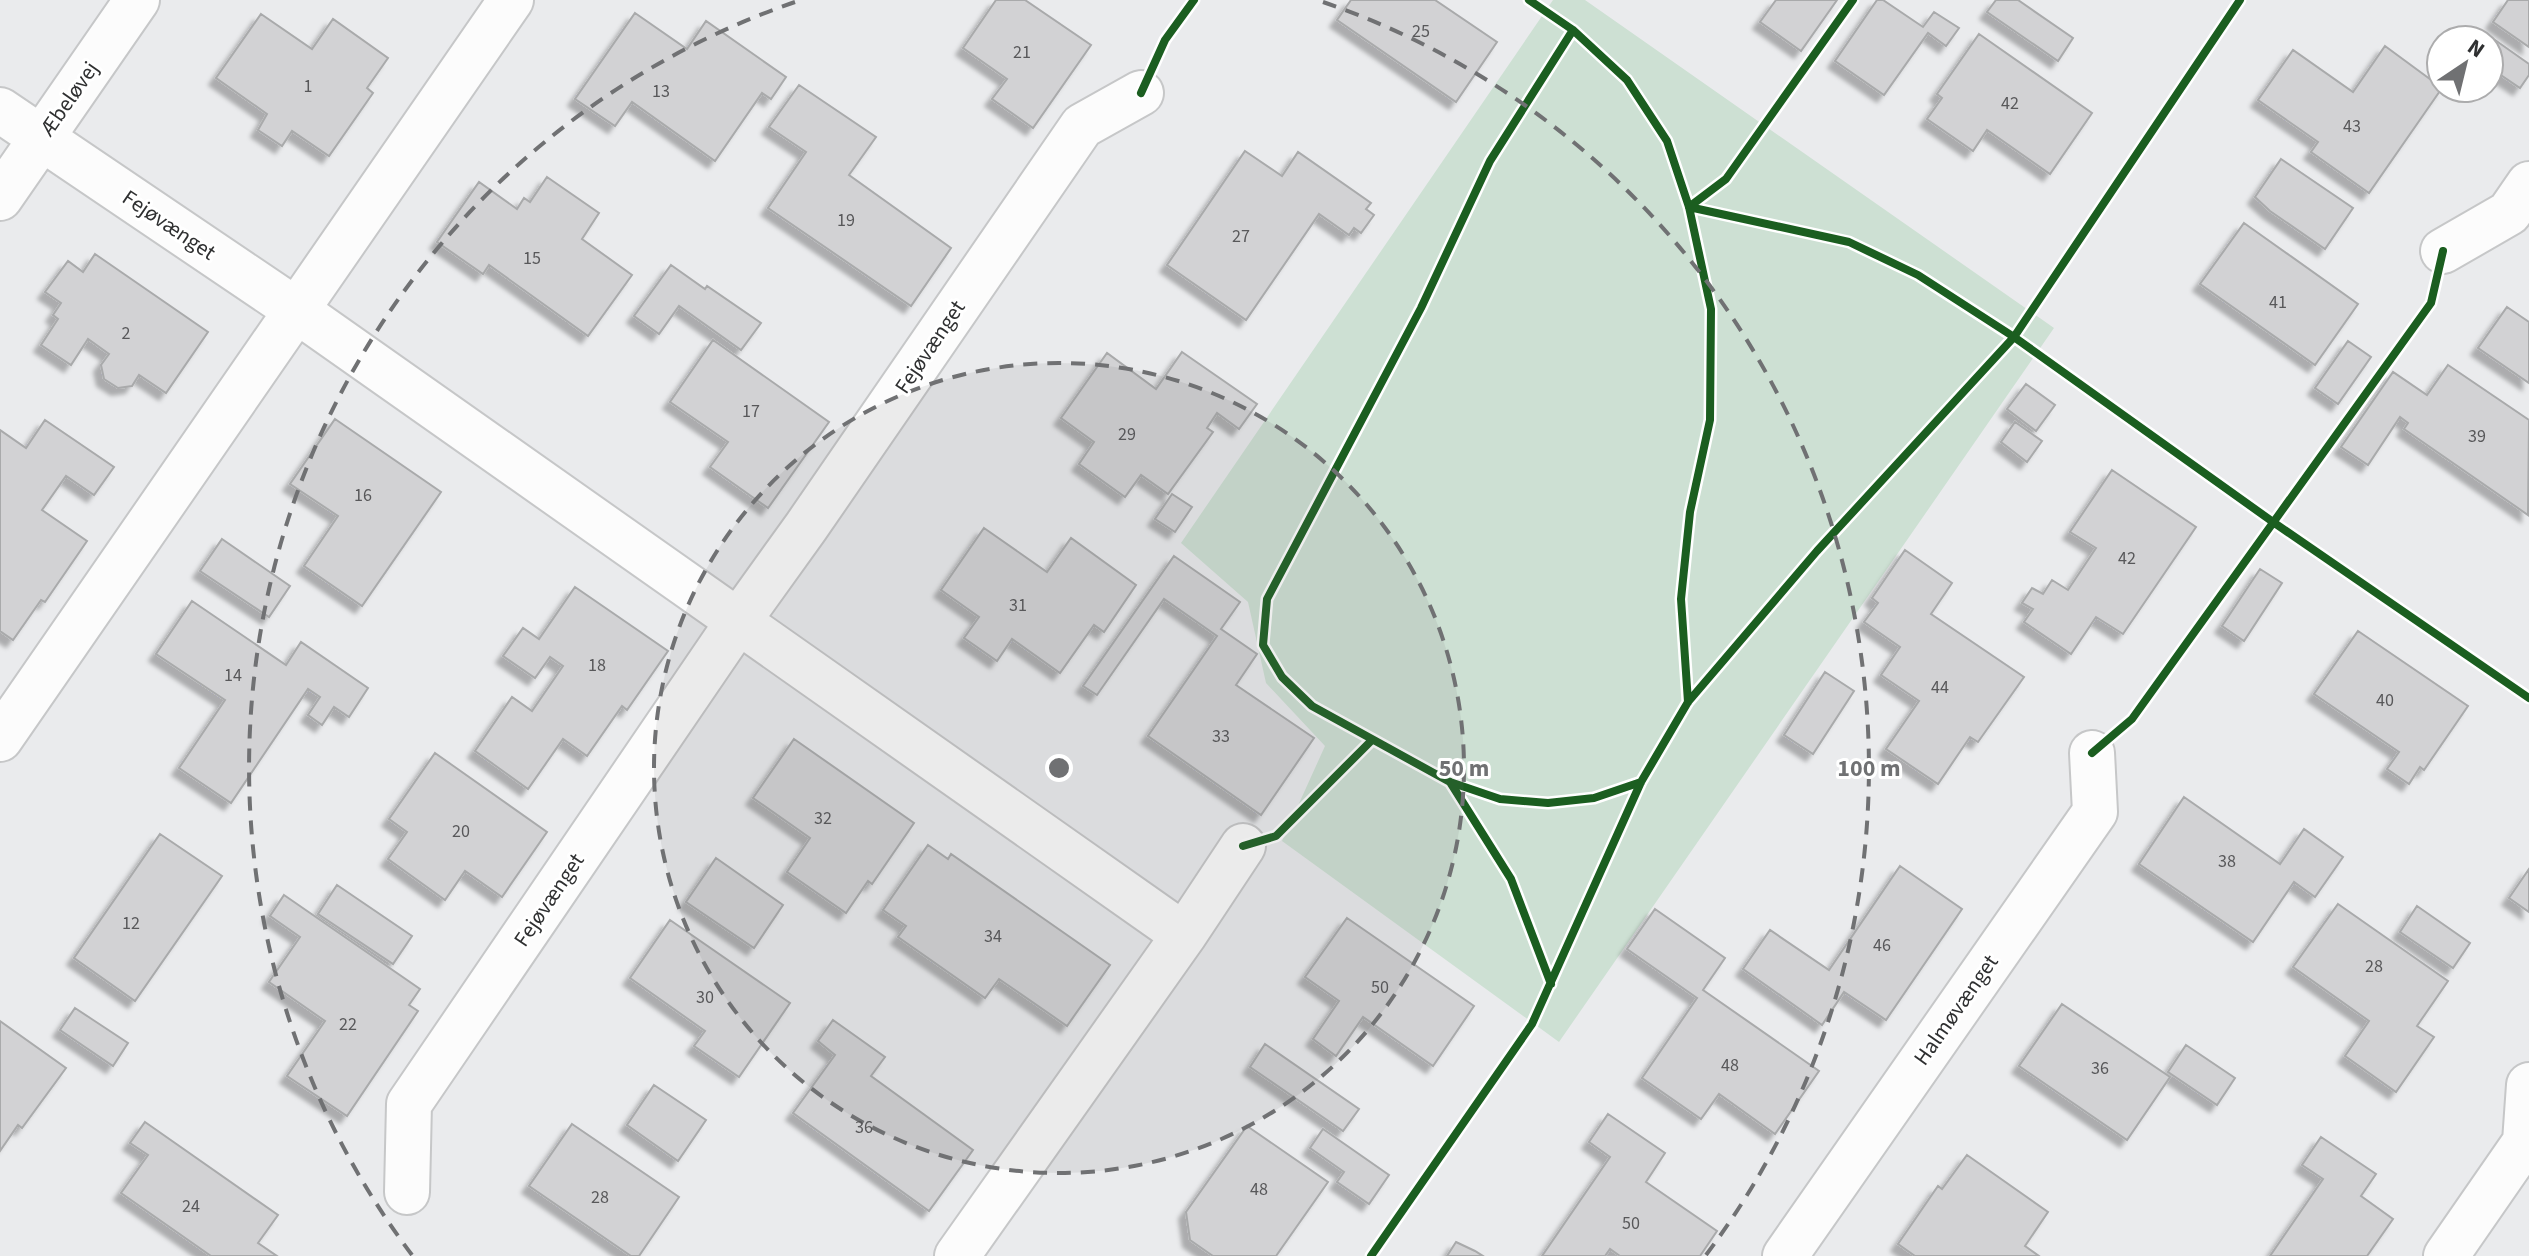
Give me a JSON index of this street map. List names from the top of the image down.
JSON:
{
  "streets": {
    "street": ["Æbeløvej", "Fejøvænget", "Halmøvænget"]
  },
  "crossings": [
    ["Æbeløvej", "Fejøvænget"]
  ],
  "house_numbers": [
    "25",
    "21",
    "1",
    "13",
    "42",
    "43",
    "19",
    "27",
    "15",
    "41",
    "2",
    "17",
    "29",
    "39",
    "16",
    "42",
    "31",
    "18",
    "14",
    "44",
    "40",
    "33",
    "32",
    "20",
    "38",
    "12",
    "34",
    "46",
    "28",
    "50",
    "30",
    "22",
    "48",
    "36",
    "36",
    "48",
    "28",
    "24",
    "50"
  ],
  "north": "top right",
  "rings": ["50 m", "100 m"]
}
